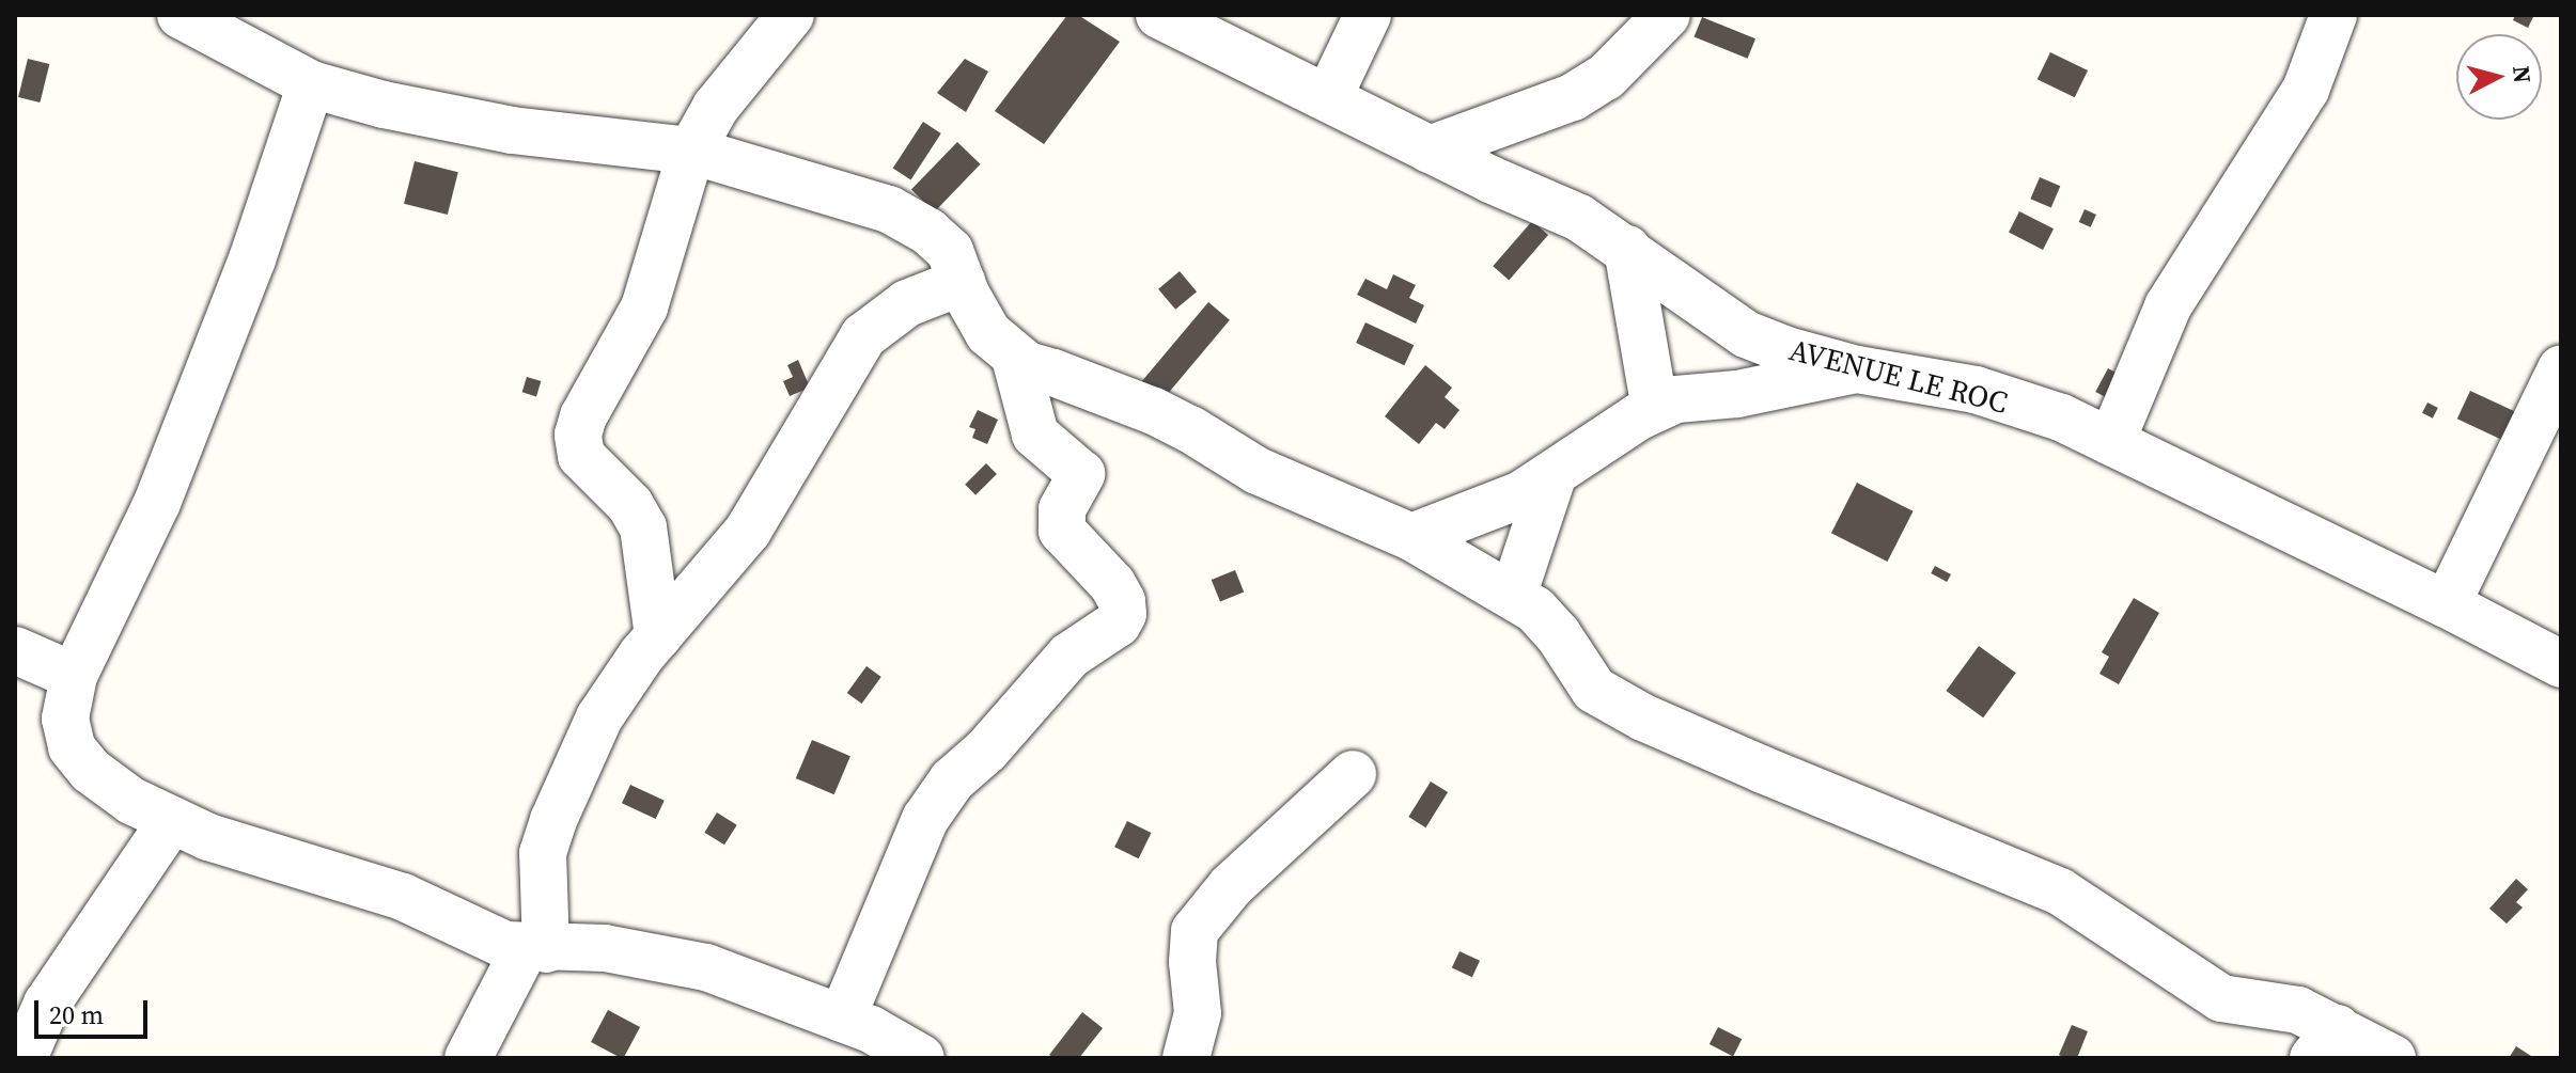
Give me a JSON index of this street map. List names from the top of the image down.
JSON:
{
  "streets": {
    "street": ["AVENUE LE ROC"]
  },
  "scale_bar": "20 m",
  "north": "right"
}
